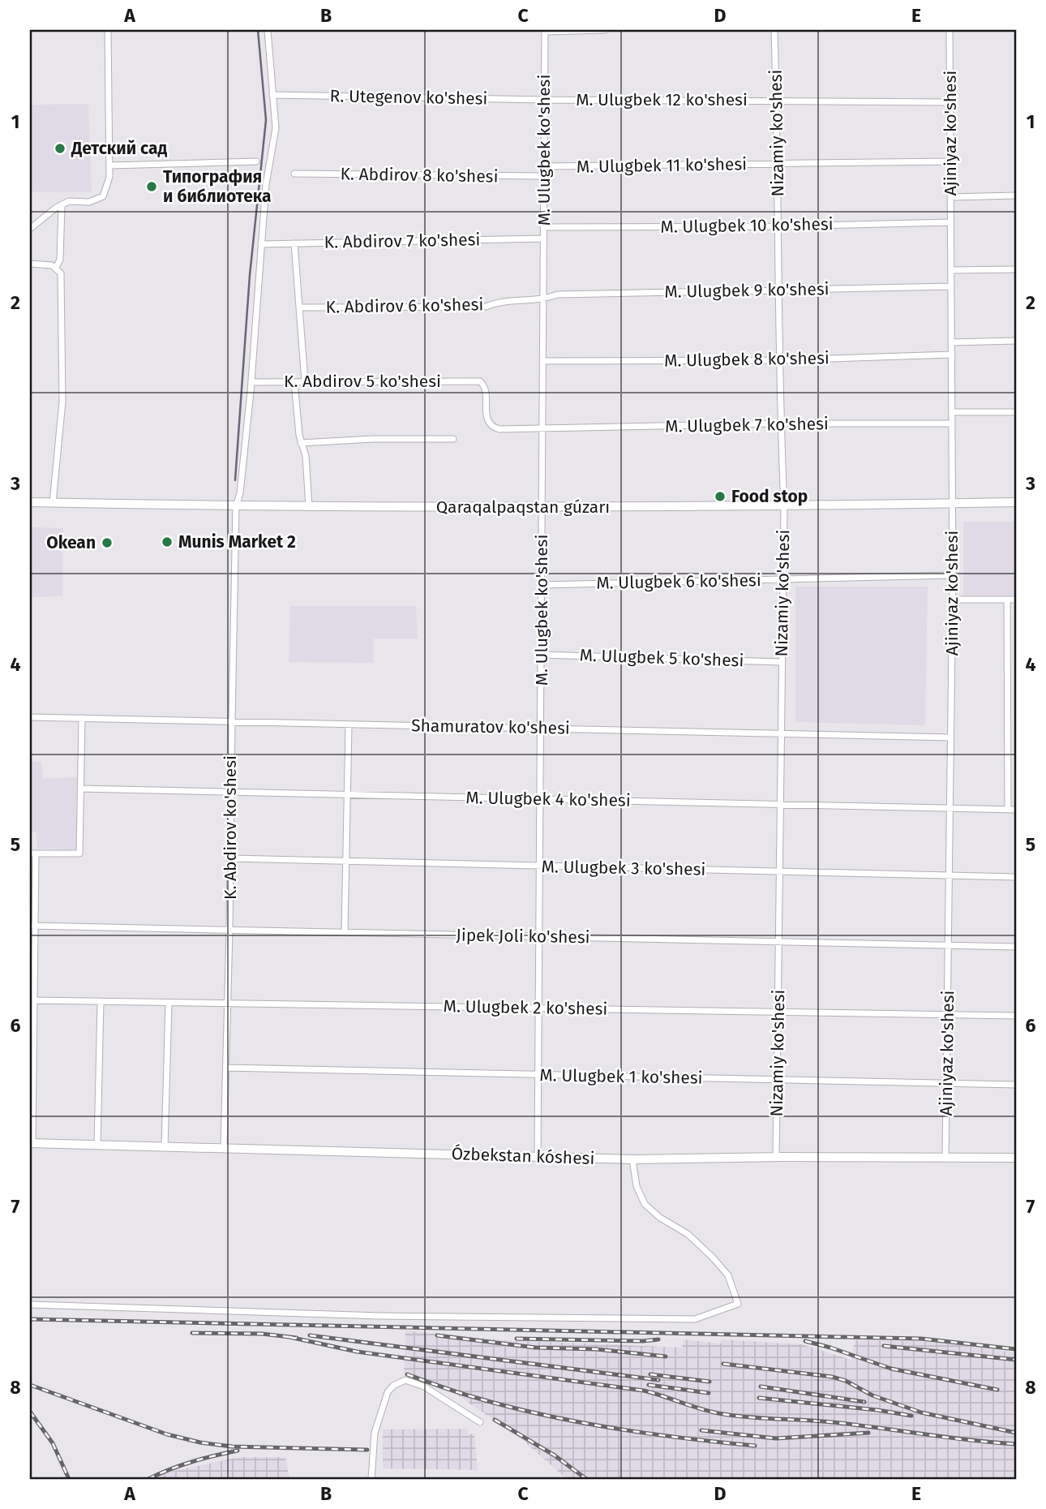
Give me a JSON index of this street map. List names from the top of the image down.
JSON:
{
  "streets": {
    "street": [
      "R. Utegenov ko'shesi",
      "M. Ulugbek 12 ko'shesi",
      "Nizamiy ko'shesi",
      "Ajiniyaz ko'shesi",
      "M. Ulugbek ko'shesi",
      "M. Ulugbek 11 ko'shesi",
      "K. Abdirov 8 ko'shesi",
      "M. Ulugbek 10 ko'shesi",
      "K. Abdirov 7 ko'shesi",
      "M. Ulugbek 9 ko'shesi",
      "K. Abdirov 6 ko'shesi",
      "M. Ulugbek 8 ko'shesi",
      "K. Abdirov 5 ko'shesi",
      "M. Ulugbek 7 ko'shesi",
      "Qaraqalpaqstan gúzarı",
      "M. Ulugbek 6 ko'shesi",
      "M. Ulugbek 5 ko'shesi",
      "Shamuratov ko'shesi",
      "M. Ulugbek 4 ko'shesi",
      "K. Abdirov ko'shesi",
      "M. Ulugbek 3 ko'shesi",
      "Jipek Joli ko'shesi",
      "M. Ulugbek 2 ko'shesi",
      "M. Ulugbek 1 ko'shesi",
      "Ózbekstan kóshesi"
    ]
  },
  "crossings": [
    ["R. Utegenov ko'shesi", "M. Ulugbek 12 ko'shesi"],
    ["R. Utegenov ko'shesi", "M. Ulugbek ko'shesi"],
    ["R. Utegenov ko'shesi", "K. Abdirov ko'shesi"],
    ["M. Ulugbek 12 ko'shesi", "Nizamiy ko'shesi"],
    ["M. Ulugbek 12 ko'shesi", "Ajiniyaz ko'shesi"],
    ["M. Ulugbek 12 ko'shesi", "M. Ulugbek ko'shesi"],
    ["Nizamiy ko'shesi", "M. Ulugbek 11 ko'shesi"],
    ["Nizamiy ko'shesi", "M. Ulugbek 10 ko'shesi"],
    ["Nizamiy ko'shesi", "M. Ulugbek 9 ko'shesi"],
    ["Nizamiy ko'shesi", "M. Ulugbek 8 ko'shesi"],
    ["Nizamiy ko'shesi", "M. Ulugbek 7 ko'shesi"],
    ["Nizamiy ko'shesi", "Qaraqalpaqstan gúzarı"],
    ["Nizamiy ko'shesi", "M. Ulugbek 6 ko'shesi"],
    ["Nizamiy ko'shesi", "M. Ulugbek 5 ko'shesi"],
    ["Nizamiy ko'shesi", "Shamuratov ko'shesi"],
    ["Nizamiy ko'shesi", "M. Ulugbek 4 ko'shesi"],
    ["Nizamiy ko'shesi", "M. Ulugbek 3 ko'shesi"],
    ["Nizamiy ko'shesi", "Jipek Joli ko'shesi"],
    ["Nizamiy ko'shesi", "M. Ulugbek 2 ko'shesi"],
    ["Nizamiy ko'shesi", "M. Ulugbek 1 ko'shesi"],
    ["Nizamiy ko'shesi", "Ózbekstan kóshesi"],
    ["Ajiniyaz ko'shesi", "M. Ulugbek 11 ko'shesi"],
    ["Ajiniyaz ko'shesi", "M. Ulugbek 10 ko'shesi"],
    ["Ajiniyaz ko'shesi", "M. Ulugbek 9 ko'shesi"],
    ["Ajiniyaz ko'shesi", "M. Ulugbek 8 ko'shesi"],
    ["Ajiniyaz ko'shesi", "M. Ulugbek 7 ko'shesi"],
    ["Ajiniyaz ko'shesi", "Qaraqalpaqstan gúzarı"],
    ["Ajiniyaz ko'shesi", "M. Ulugbek 6 ko'shesi"],
    ["Ajiniyaz ko'shesi", "Shamuratov ko'shesi"],
    ["Ajiniyaz ko'shesi", "M. Ulugbek 4 ko'shesi"],
    ["Ajiniyaz ko'shesi", "M. Ulugbek 3 ko'shesi"],
    ["Ajiniyaz ko'shesi", "Jipek Joli ko'shesi"],
    ["Ajiniyaz ko'shesi", "M. Ulugbek 2 ko'shesi"],
    ["Ajiniyaz ko'shesi", "M. Ulugbek 1 ko'shesi"],
    ["Ajiniyaz ko'shesi", "Ózbekstan kóshesi"],
    ["M. Ulugbek ko'shesi", "M. Ulugbek 11 ko'shesi"],
    ["M. Ulugbek ko'shesi", "K. Abdirov 8 ko'shesi"],
    ["M. Ulugbek ko'shesi", "M. Ulugbek 10 ko'shesi"],
    ["M. Ulugbek ko'shesi", "K. Abdirov 7 ko'shesi"],
    ["M. Ulugbek ko'shesi", "M. Ulugbek 9 ko'shesi"],
    ["M. Ulugbek ko'shesi", "K. Abdirov 6 ko'shesi"],
    ["M. Ulugbek ko'shesi", "M. Ulugbek 8 ko'shesi"],
    ["M. Ulugbek ko'shesi", "M. Ulugbek 7 ko'shesi"],
    ["M. Ulugbek ko'shesi", "Qaraqalpaqstan gúzarı"],
    ["M. Ulugbek ko'shesi", "M. Ulugbek 6 ko'shesi"],
    ["M. Ulugbek ko'shesi", "M. Ulugbek 5 ko'shesi"],
    ["M. Ulugbek ko'shesi", "Shamuratov ko'shesi"],
    ["M. Ulugbek ko'shesi", "M. Ulugbek 4 ko'shesi"],
    ["M. Ulugbek ko'shesi", "M. Ulugbek 3 ko'shesi"],
    ["M. Ulugbek ko'shesi", "Jipek Joli ko'shesi"],
    ["M. Ulugbek ko'shesi", "M. Ulugbek 2 ko'shesi"],
    ["M. Ulugbek ko'shesi", "M. Ulugbek 1 ko'shesi"],
    ["M. Ulugbek ko'shesi", "Ózbekstan kóshesi"],
    ["K. Abdirov 7 ko'shesi", "K. Abdirov ko'shesi"],
    ["M. Ulugbek 9 ko'shesi", "K. Abdirov 6 ko'shesi"],
    ["K. Abdirov 5 ko'shesi", "M. Ulugbek 7 ko'shesi"],
    ["K. Abdirov 5 ko'shesi", "K. Abdirov ko'shesi"],
    ["Qaraqalpaqstan gúzarı", "K. Abdirov ko'shesi"],
    ["Shamuratov ko'shesi", "K. Abdirov ko'shesi"],
    ["M. Ulugbek 4 ko'shesi", "K. Abdirov ko'shesi"],
    ["K. Abdirov ko'shesi", "M. Ulugbek 3 ko'shesi"],
    ["K. Abdirov ko'shesi", "Jipek Joli ko'shesi"],
    ["K. Abdirov ko'shesi", "M. Ulugbek 2 ko'shesi"],
    ["K. Abdirov ko'shesi", "M. Ulugbek 1 ko'shesi"],
    ["K. Abdirov ko'shesi", "Ózbekstan kóshesi"]
  ],
  "places": [
    "Детский сад",
    "Типография и библиотека",
    "Food stop",
    "Munis Market 2",
    "Okean"
  ],
  "grid": {
    "columns": [
      "A",
      "B",
      "C",
      "D",
      "E"
    ],
    "rows": [
      "1",
      "2",
      "3",
      "4",
      "5",
      "6",
      "7",
      "8"
    ]
  }
}
